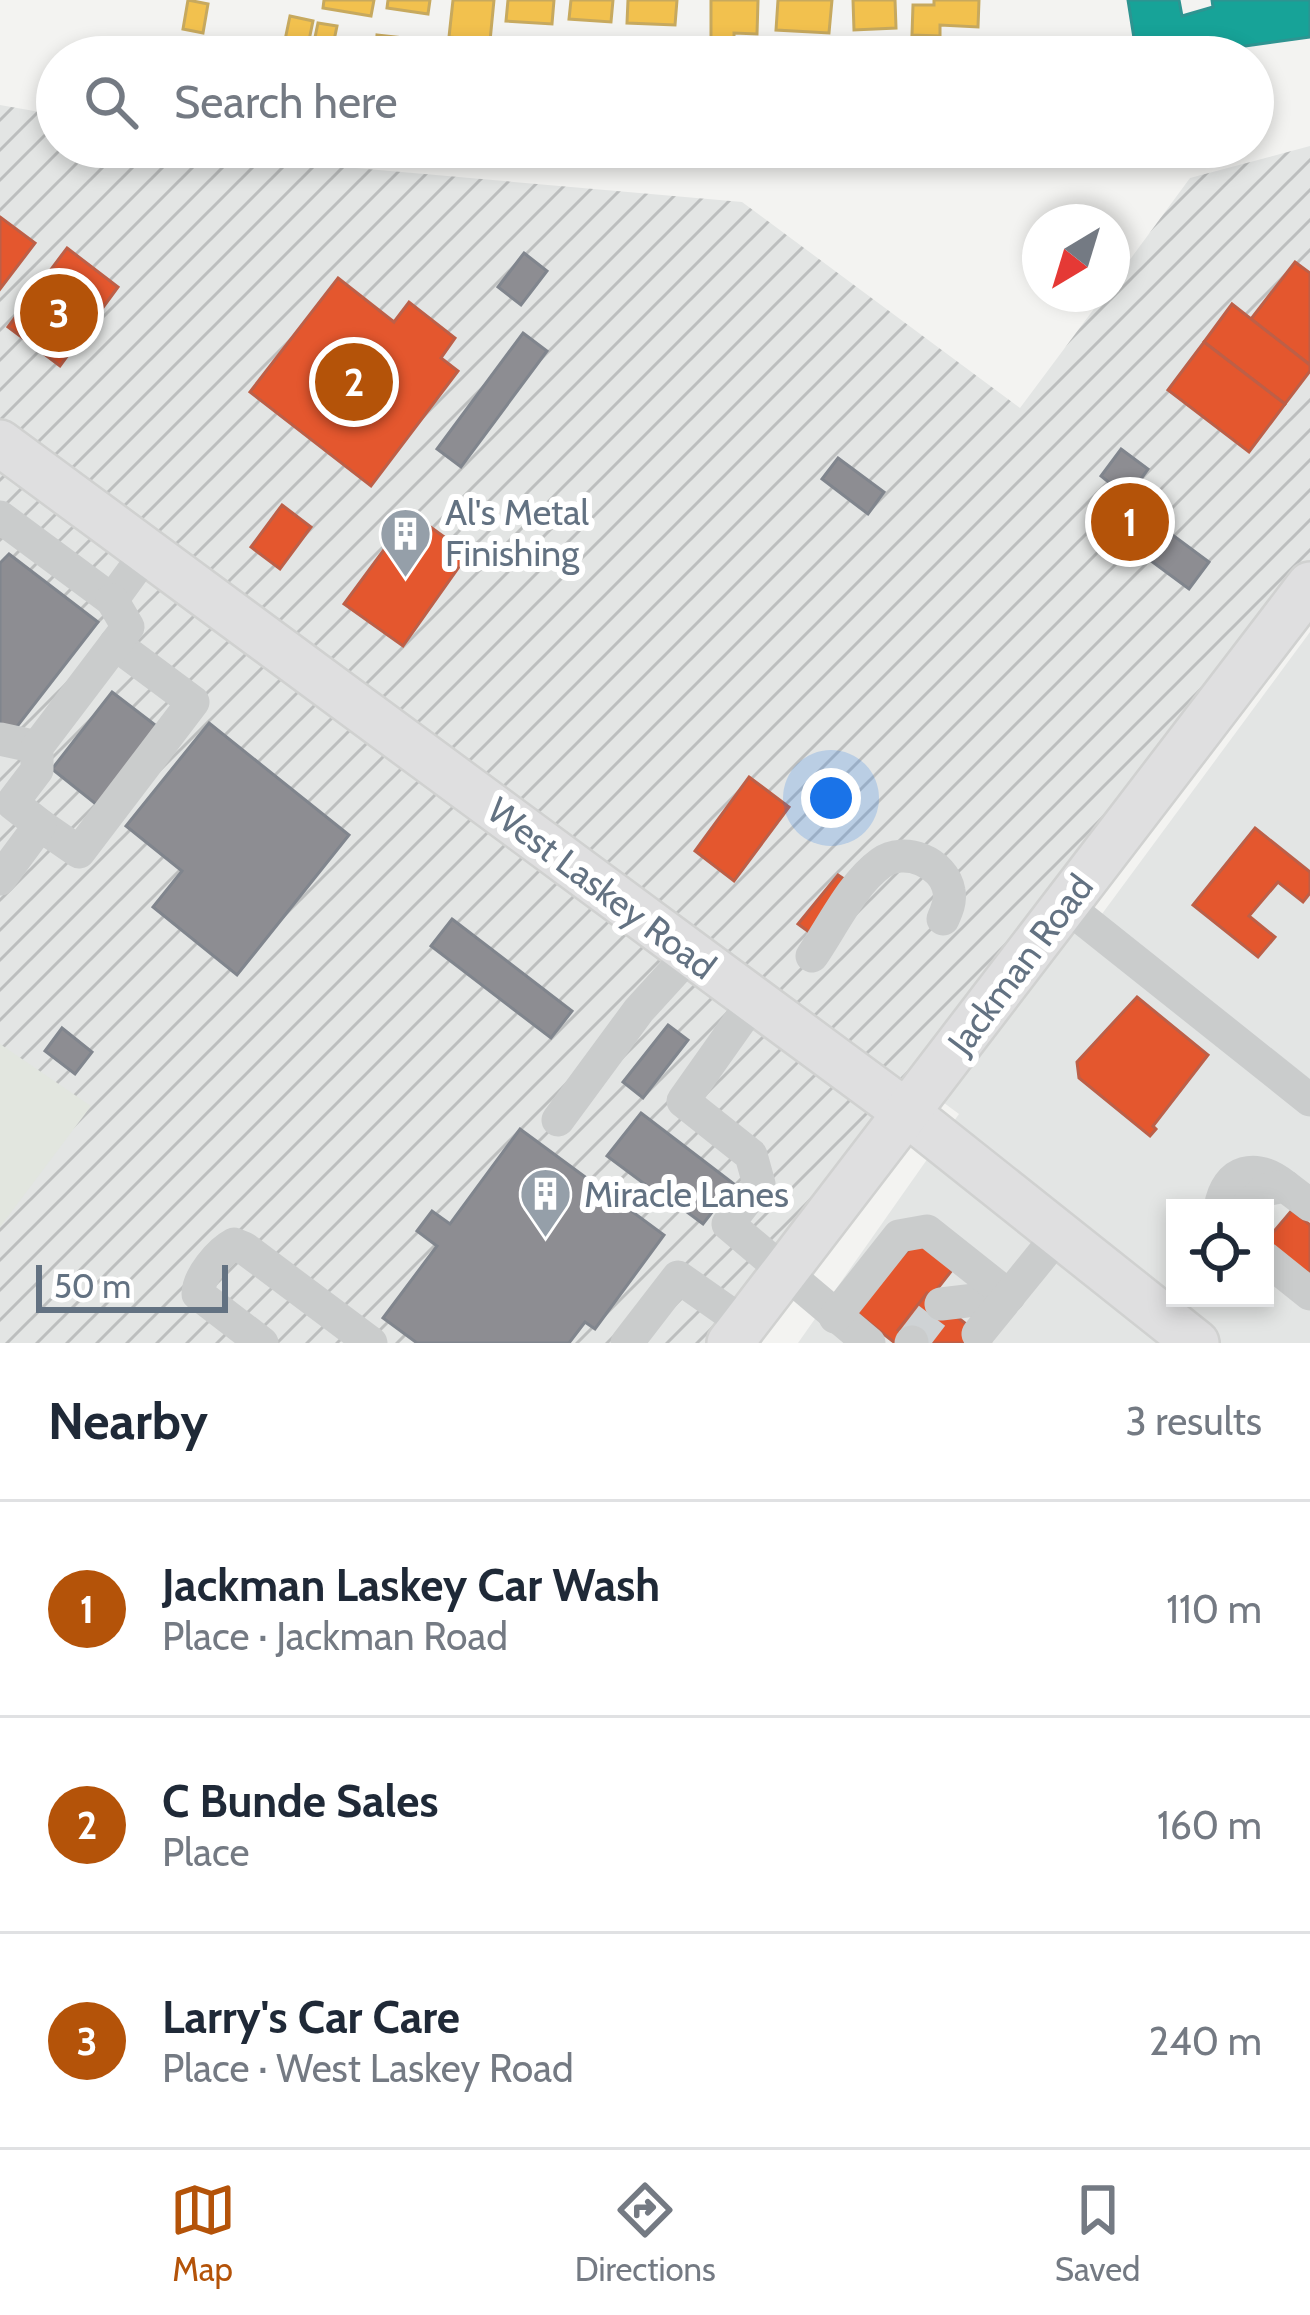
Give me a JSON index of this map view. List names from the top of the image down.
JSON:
{
  "streets": {
    "main road": ["West Laskey Road", "Jackman Road"]
  },
  "crossings": [
    ["West Laskey Road", "Jackman Road"]
  ],
  "places": {
    "building": ["Al's Metal Finishing", "Miracle Lanes"]
  },
  "scale_bar": "50 m",
  "north": "bottom left",
  "page": {
    "search": "Search here",
    "pins": ["3", "2", "1"],
    "scale": "50 m",
    "heading": ["Nearby", "3 results"],
    "list": [
      {
        "mark": "1",
        "name": "Jackman Laskey Car Wash",
        "note": "Place · Jackman Road",
        "value": "110 m"
      },
      {
        "mark": "2",
        "name": "C Bunde Sales",
        "note": "Place",
        "value": "160 m"
      },
      {
        "mark": "3",
        "name": "Larry's Car Care",
        "note": "Place · West Laskey Road",
        "value": "240 m"
      }
    ],
    "nav": ["Map", "Directions", "Saved"]
  }
}
